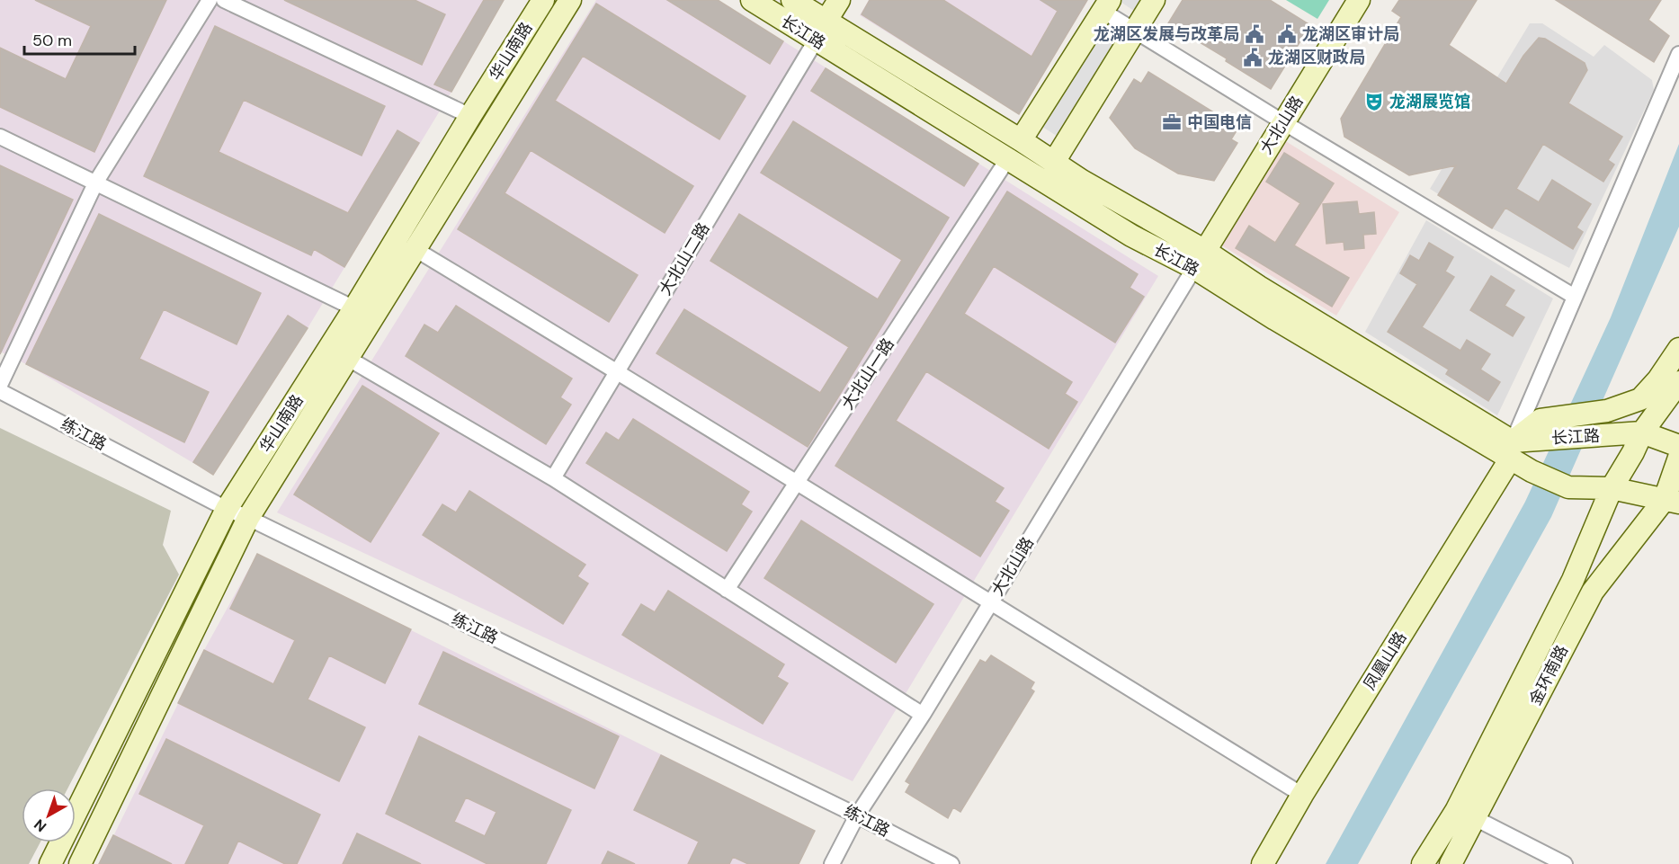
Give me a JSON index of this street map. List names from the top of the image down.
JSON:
{
  "streets": {
    "street": [
      "长江路",
      "华山南路",
      "大北山路",
      "大北山二路",
      "大北山一路",
      "练江路",
      "凤凰山路",
      "金环南路"
    ]
  },
  "crossings": [
    ["长江路", "大北山路"],
    ["长江路", "大北山二路"],
    ["长江路", "大北山一路"],
    ["长江路", "凤凰山路"],
    ["长江路", "金环南路"],
    ["华山南路", "练江路"],
    ["大北山路", "练江路"]
  ],
  "places": {
    "public building": ["龙湖区发展与改革局", "龙湖区审计局", "龙湖区财政局"],
    "theatre": ["龙湖展览馆"],
    "office": ["中国电信"]
  },
  "scale_bar": "50 m",
  "north": "bottom left"
}
